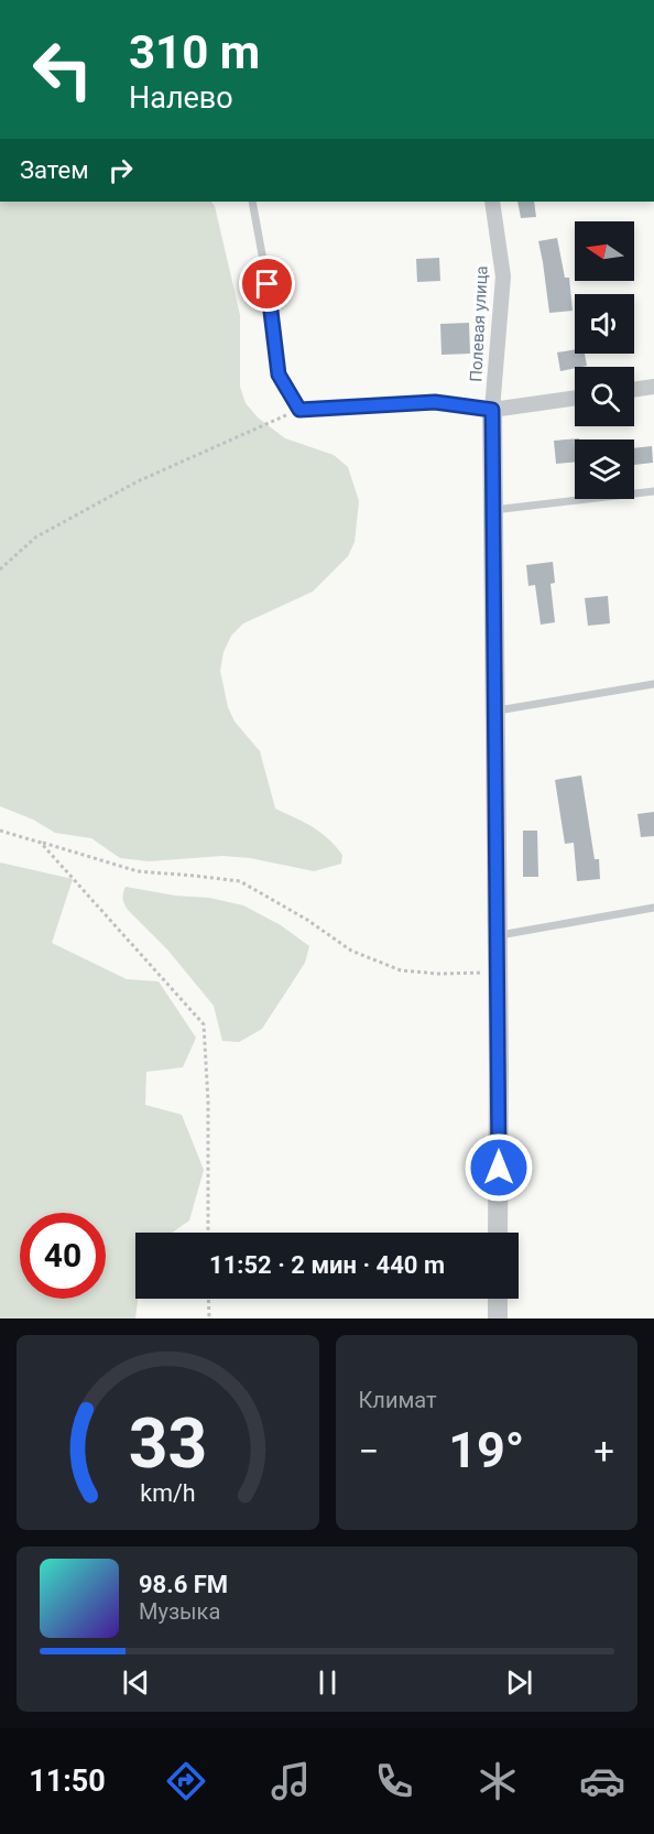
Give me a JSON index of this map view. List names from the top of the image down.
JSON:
{
  "streets": {
    "street": ["Полевая улица"]
  },
  "north": "left",
  "page": {
    "turn": ["310 m", "Налево"],
    "then": "Затем",
    "limit": "40",
    "trip": "11:52 · 2 мин · 440 m",
    "tile": "Климат",
    "heat": ["−", "19°", "+"],
    "song": ["98.6 FM", "Музыка"],
    "tabs": "11:50",
    "gauge": ["33", "km/h"]
  }
}
